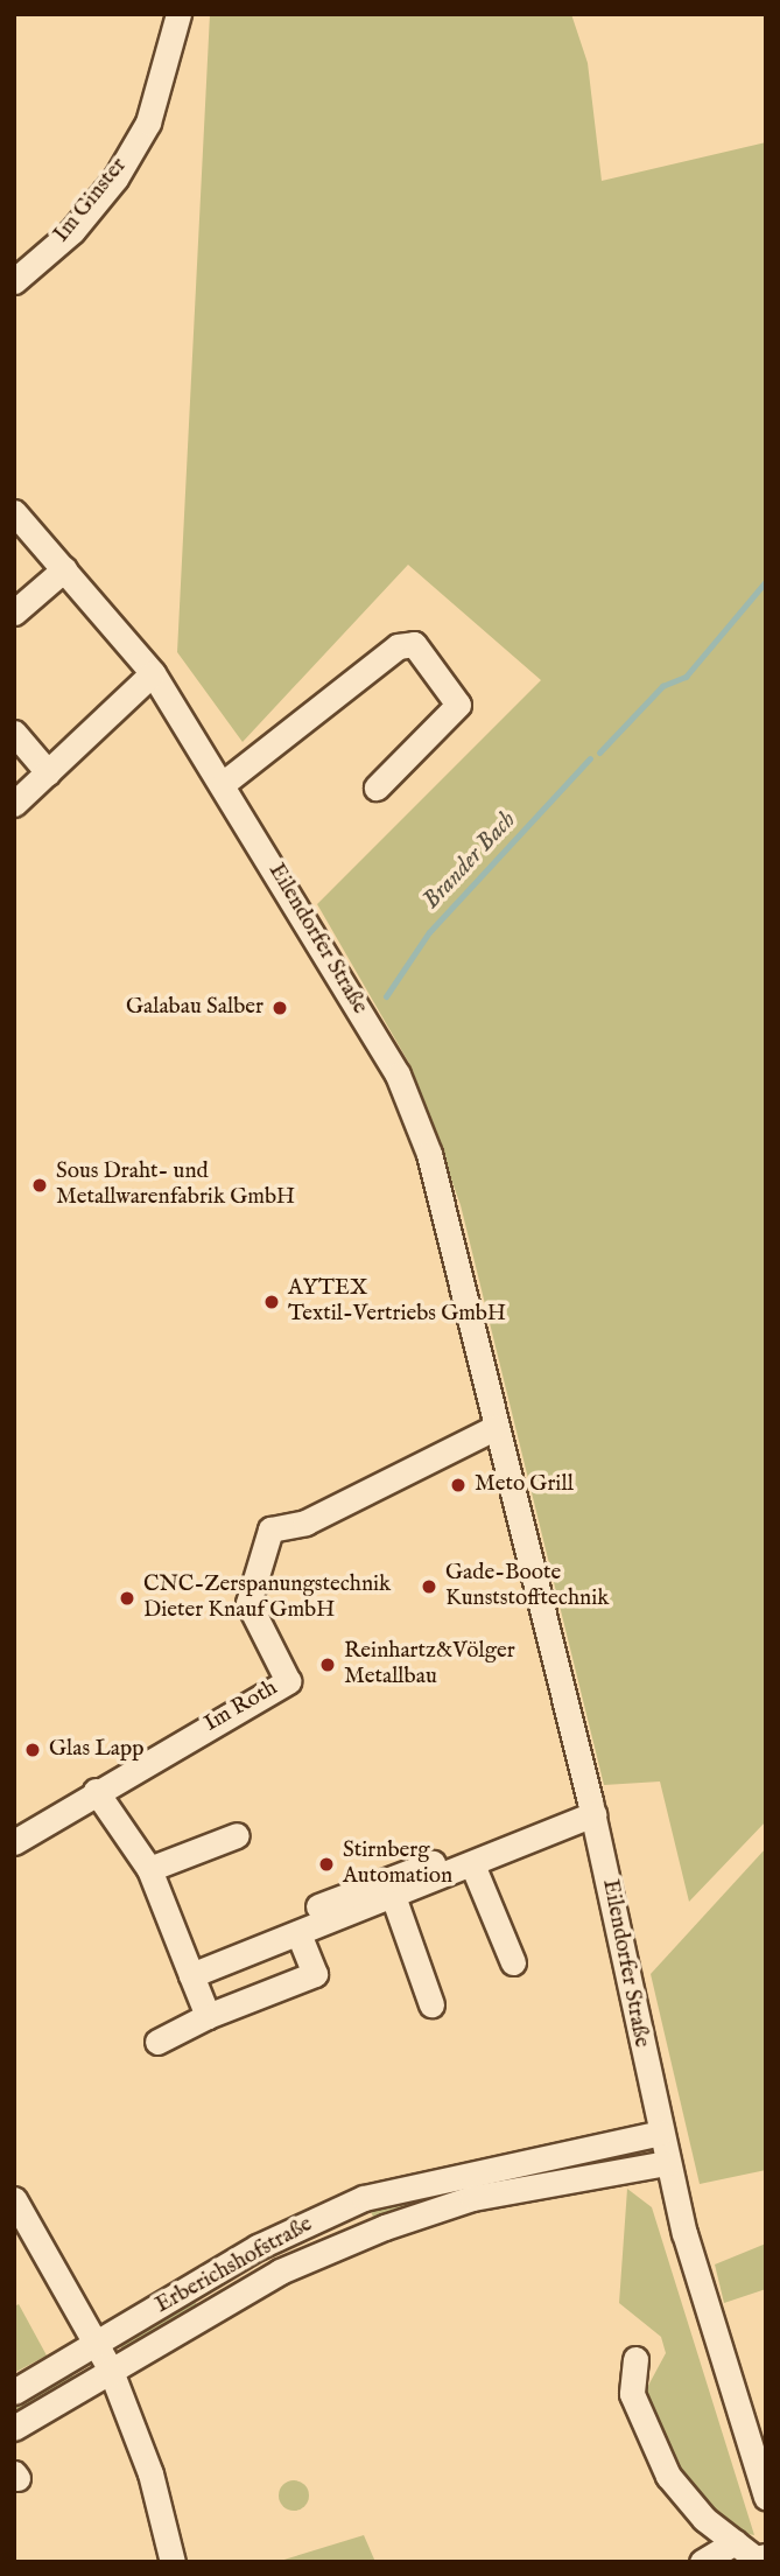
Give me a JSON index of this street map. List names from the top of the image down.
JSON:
{
  "streets": {
    "street": [
      "Im Ginster",
      "Eilendorfer Straße",
      "Im Roth",
      "Erberichshofstraße"
    ]
  },
  "crossings": [
    ["Eilendorfer Straße", "Im Roth"],
    ["Eilendorfer Straße", "Erberichshofstraße"]
  ],
  "water": ["Brander Bach"],
  "places": [
    "Galabau Salber",
    "Sous Draht- und Metallwarenfabrik GmbH",
    "AYTEX Textil-Vertriebs GmbH",
    "Meto Grill",
    "Gade-Boote Kunststofftechnik",
    "CNC-Zerspanungstechnik Dieter Knauf GmbH",
    "Reinhartz&Völger Metallbau",
    "Glas Lapp",
    "Stirnberg Automation"
  ]
}
